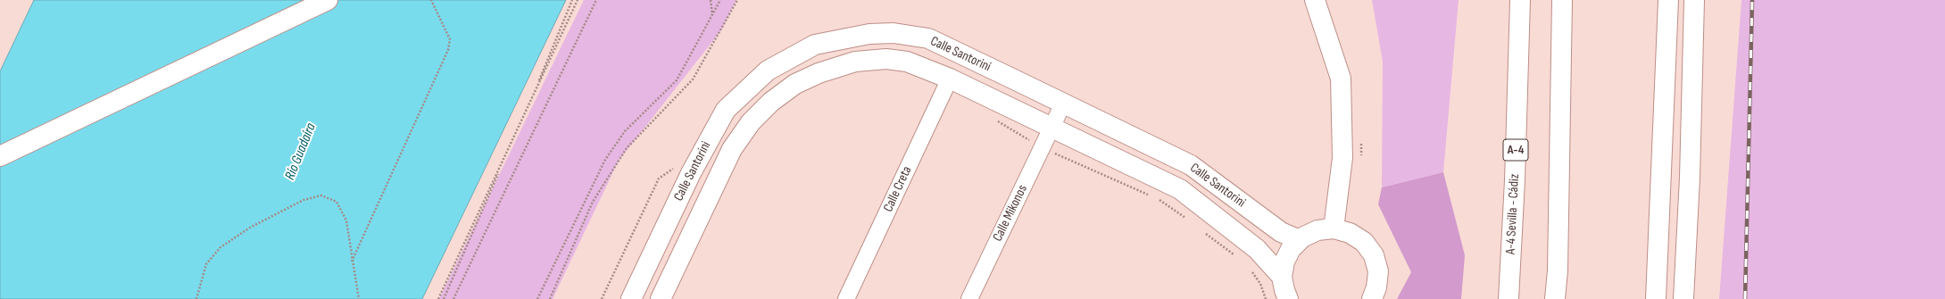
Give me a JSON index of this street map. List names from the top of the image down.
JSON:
{
  "streets": {
    "main road": ["Calle Santorini", "A-4", "A-4 Sevilla - Cádiz"],
    "street": ["Calle Creta", "Calle Mikonos"]
  },
  "crossings": [
    ["Calle Santorini", "Calle Creta"],
    ["Calle Santorini", "Calle Mikonos"]
  ],
  "water": ["Río Guadaíra"]
}
